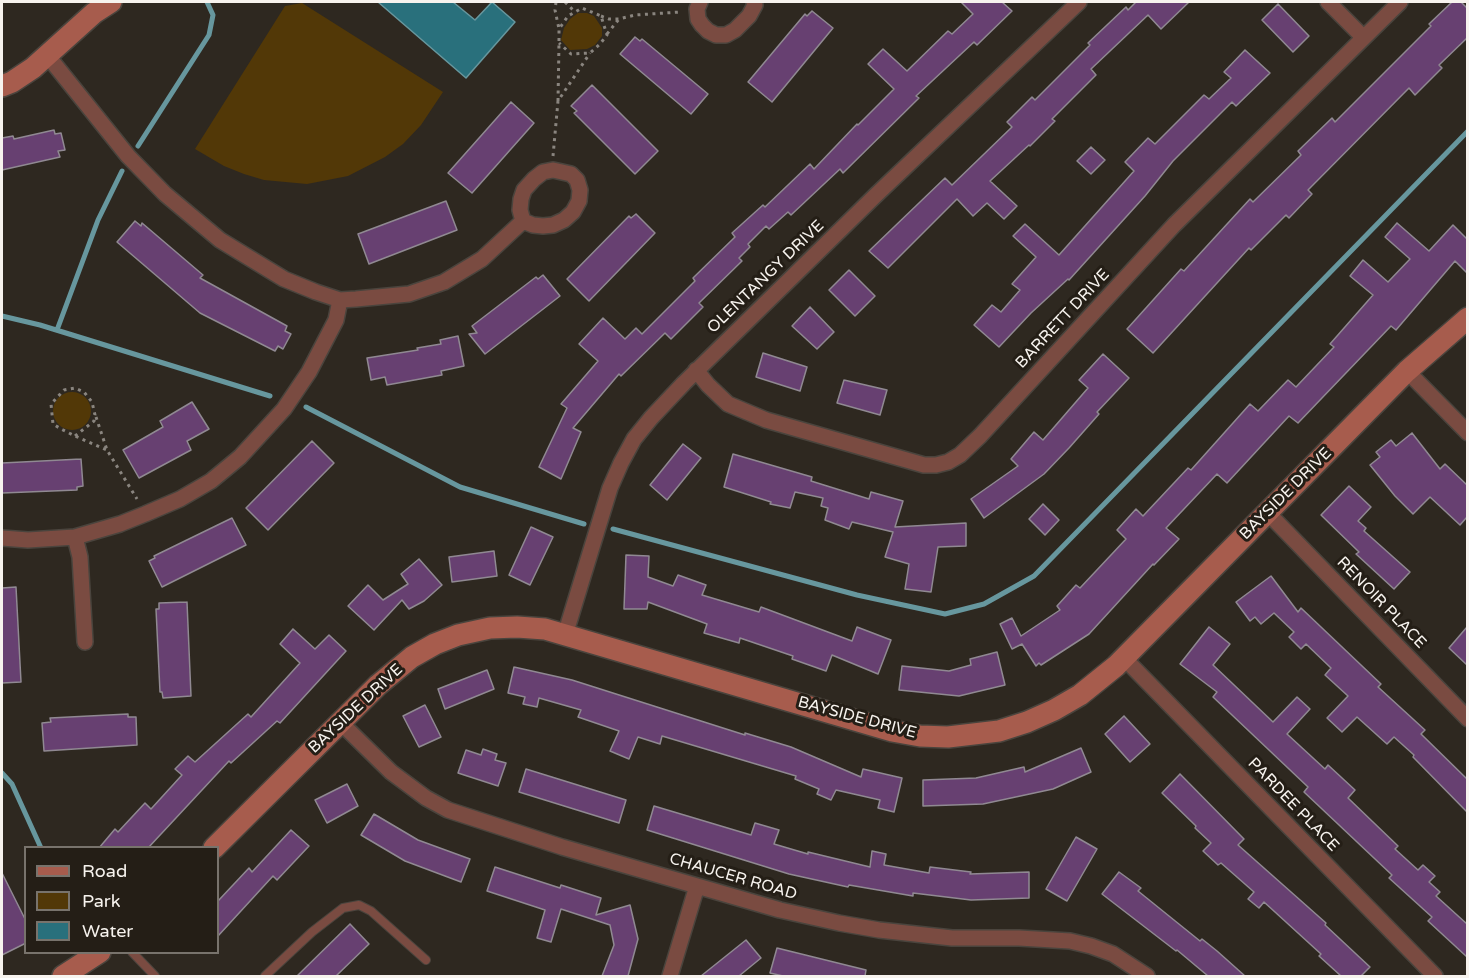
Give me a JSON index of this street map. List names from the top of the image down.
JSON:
{
  "streets": {
    "street": [
      "OLENTANGY DRIVE",
      "BARRETT DRIVE",
      "BAYSIDE DRIVE",
      "RENOIR PLACE",
      "PARDEE PLACE",
      "CHAUCER ROAD"
    ]
  },
  "crossings": [
    ["OLENTANGY DRIVE", "BARRETT DRIVE"],
    ["OLENTANGY DRIVE", "BAYSIDE DRIVE"],
    ["BAYSIDE DRIVE", "RENOIR PLACE"],
    ["BAYSIDE DRIVE", "PARDEE PLACE"],
    ["BAYSIDE DRIVE", "CHAUCER ROAD"]
  ],
  "legend": ["Road", "Park", "Water"]
}
